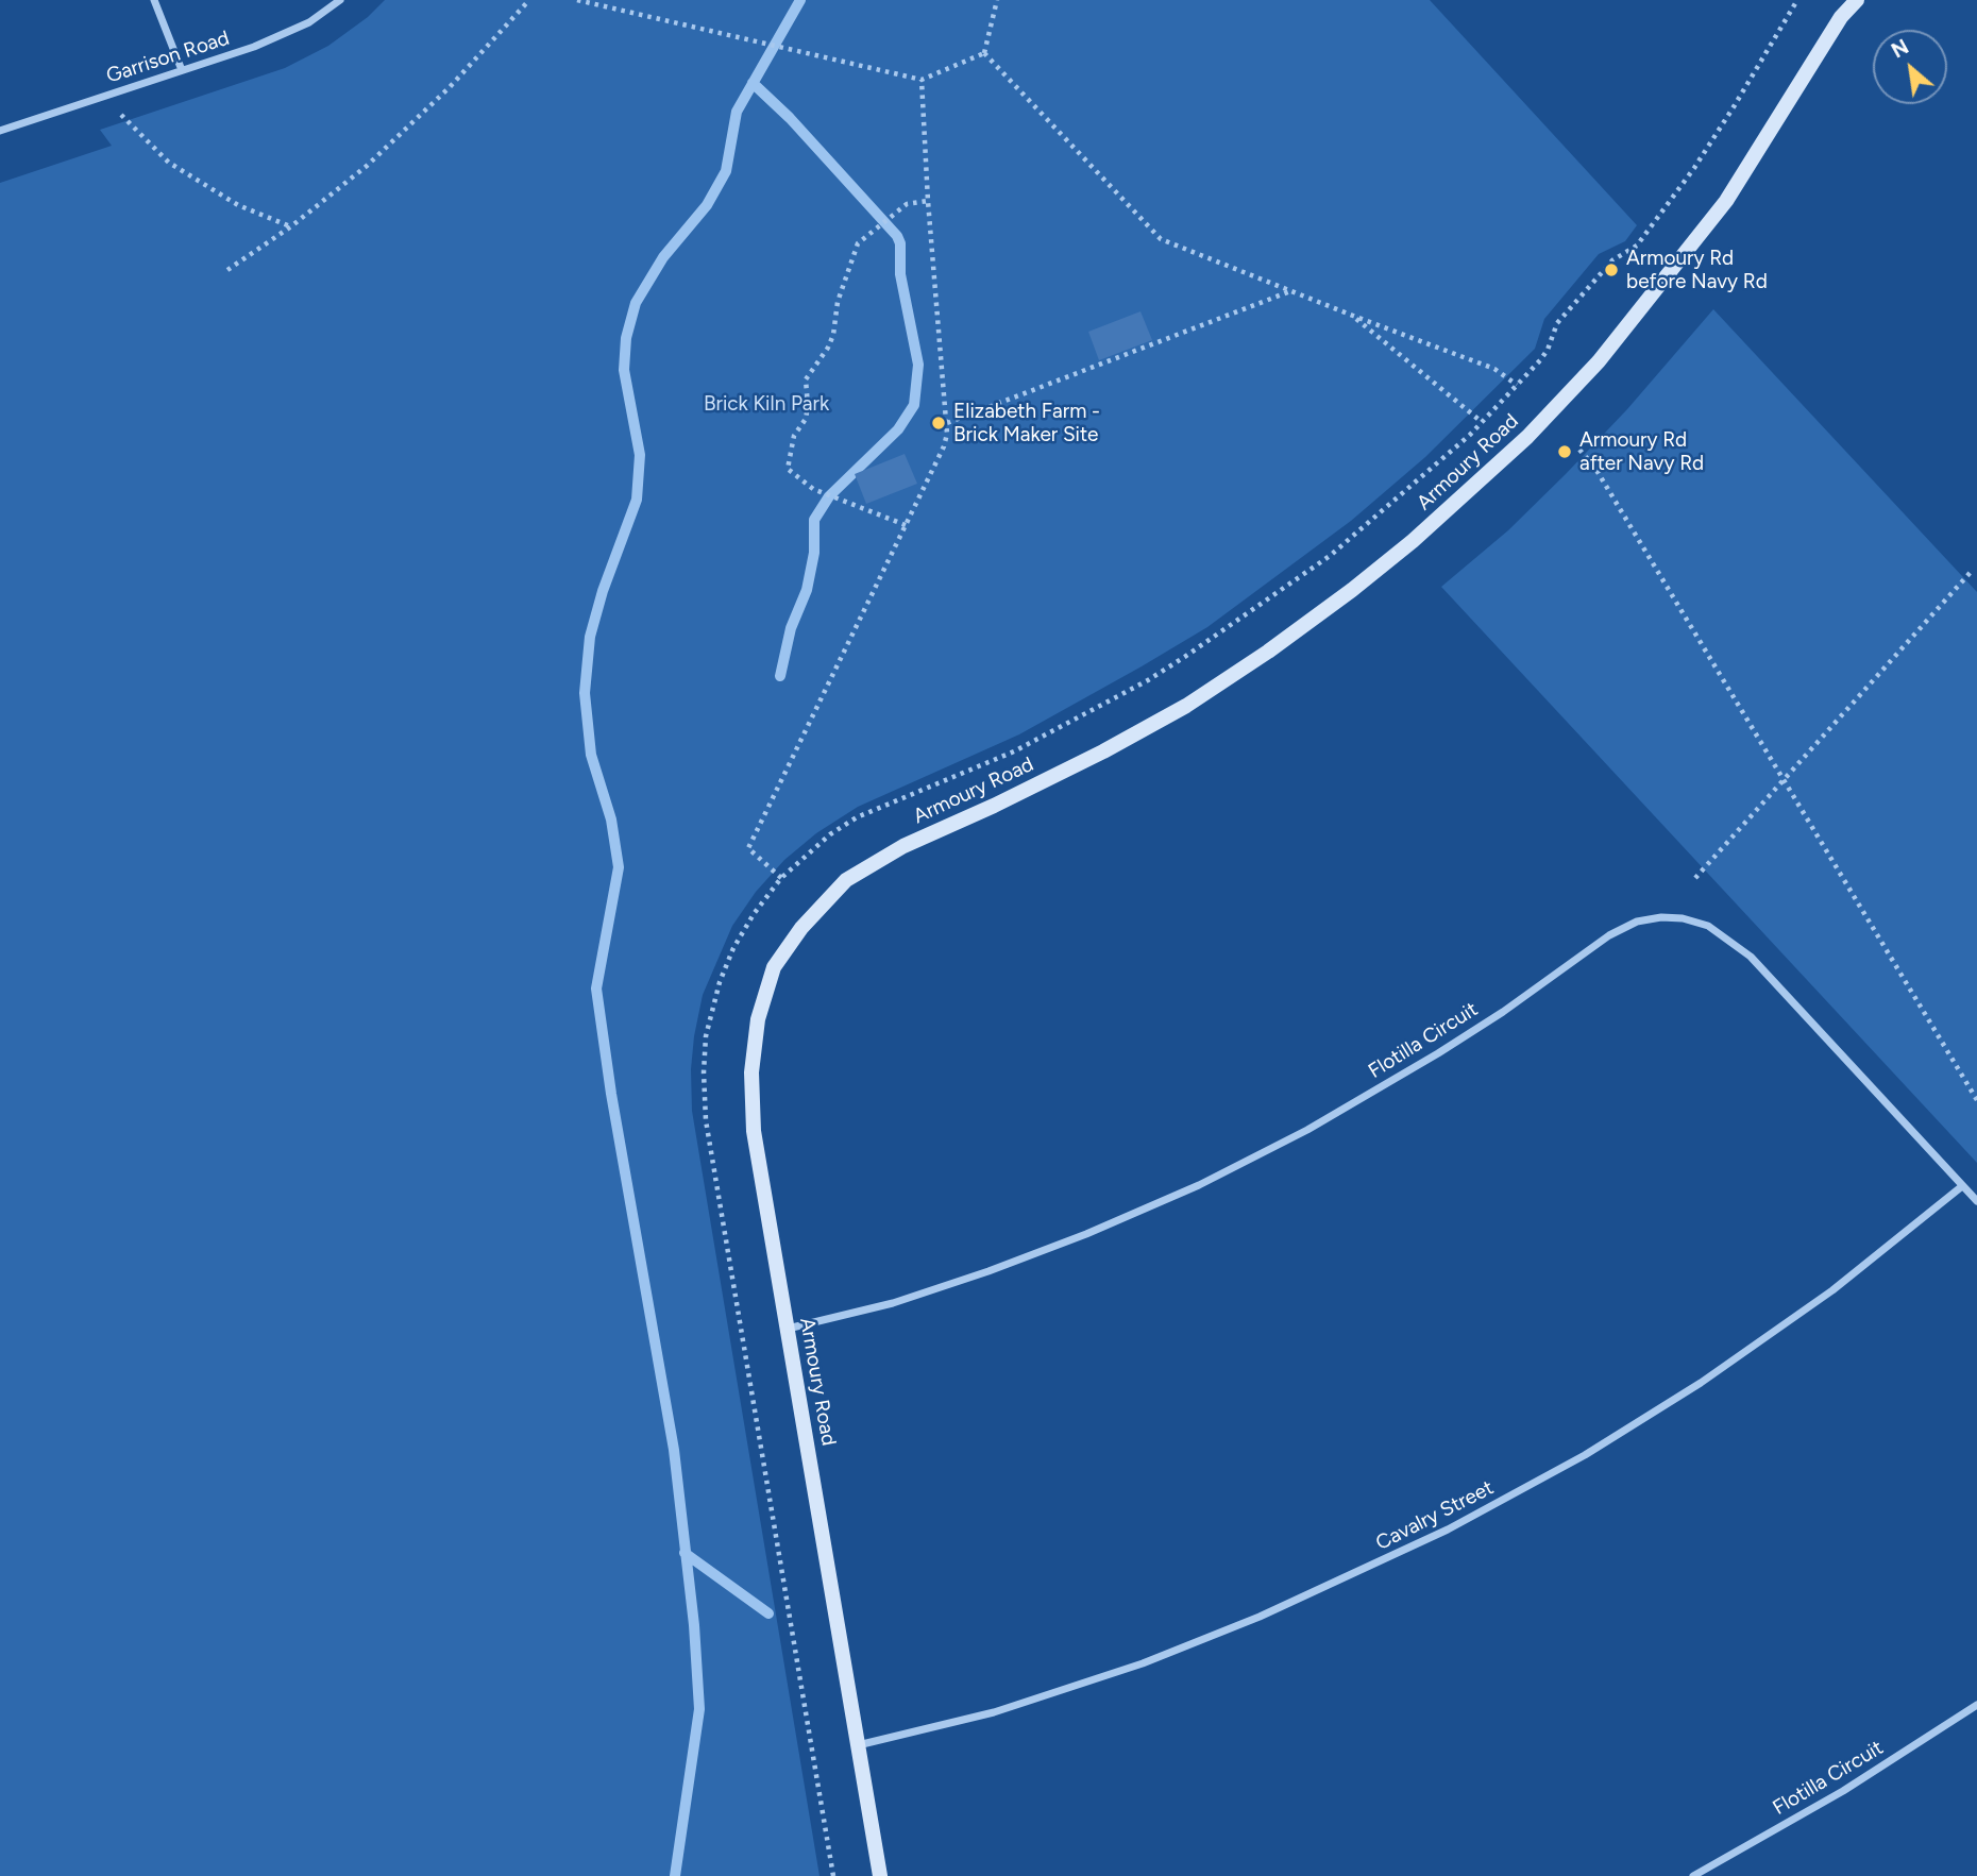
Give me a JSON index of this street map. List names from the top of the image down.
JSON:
{
  "streets": {
    "street": [
      "Garrison Road",
      "Armoury Road",
      "Flotilla Circuit",
      "Cavalry Street"
    ]
  },
  "crossings": [
    ["Armoury Road", "Flotilla Circuit"],
    ["Armoury Road", "Cavalry Street"],
    ["Flotilla Circuit", "Cavalry Street"]
  ],
  "parks": ["Brick Kiln Park"],
  "places": ["Armoury Rd before Navy Rd", "Elizabeth Farm - Brick Maker Site", "Armoury Rd after Navy Rd"],
  "north": "top left"
}
